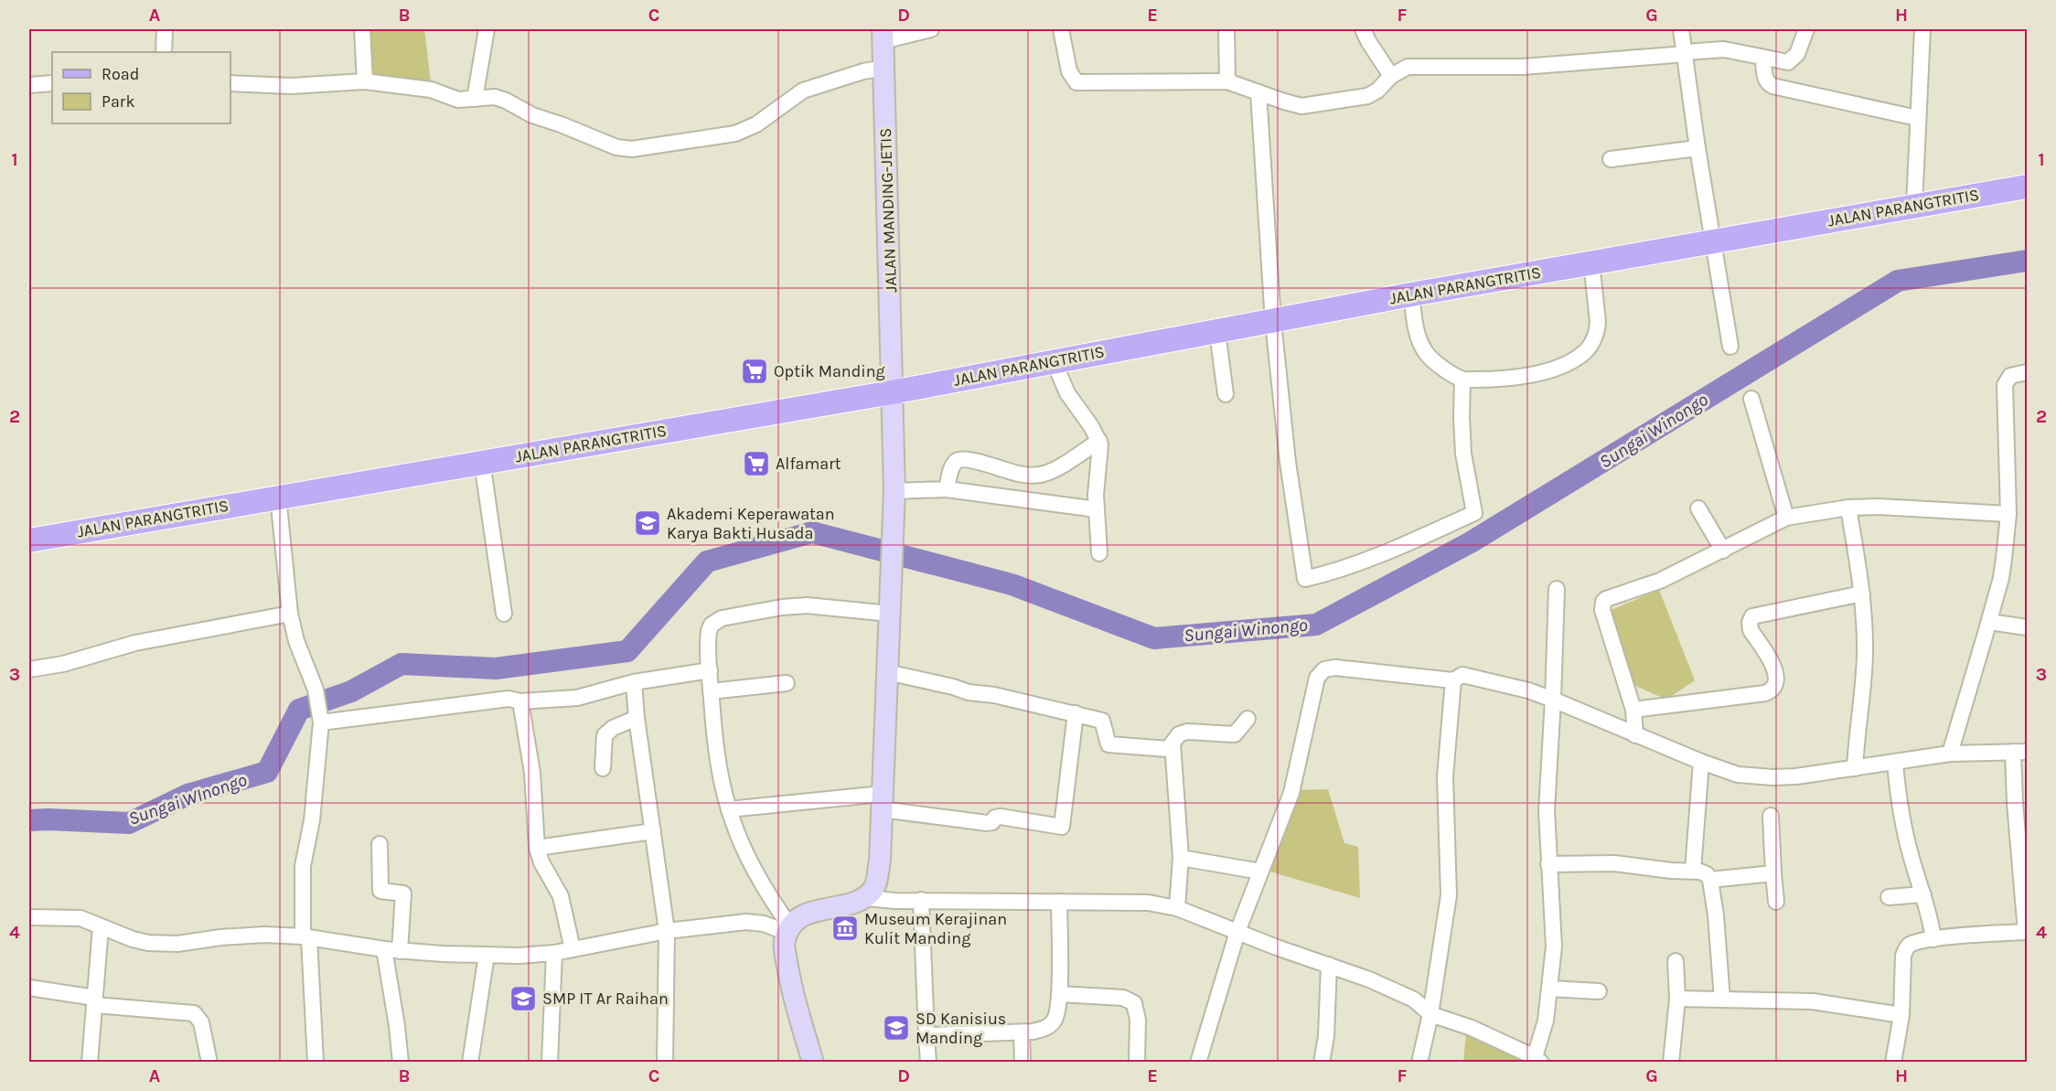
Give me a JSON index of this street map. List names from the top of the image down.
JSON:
{
  "streets": {
    "main road": ["JALAN PARANGTRITIS", "JALAN MANDING-JETIS"]
  },
  "crossings": [
    ["JALAN PARANGTRITIS", "JALAN MANDING-JETIS"]
  ],
  "water": ["Sungai Winongo", "Sungai WInongo"],
  "places": {
    "supermarket": ["Optik Manding", "Alfamart"],
    "school or university": ["Akademi Keperawatan Karya Bakti Husada", "SMP IT Ar Raihan", "SD Kanisius Manding"],
    "museum": ["Museum Kerajinan Kulit Manding"]
  },
  "legend": ["Road", "Park"],
  "grid": {
    "columns": [
      "A",
      "B",
      "C",
      "D",
      "E",
      "F",
      "G",
      "H"
    ],
    "rows": [
      "1",
      "2",
      "3",
      "4"
    ]
  }
}
